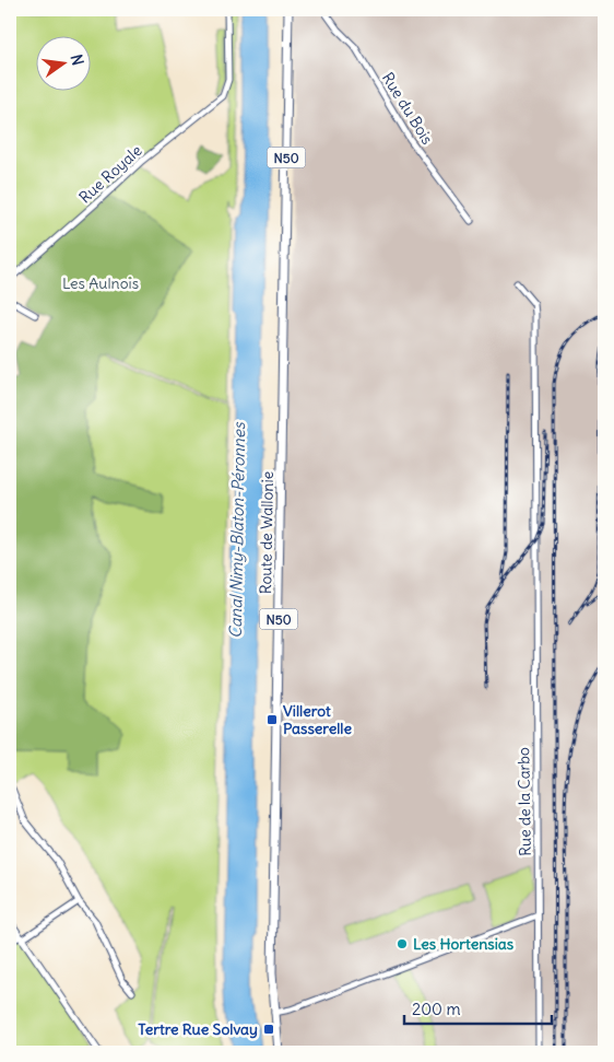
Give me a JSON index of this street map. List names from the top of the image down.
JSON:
{
  "streets": {
    "main road": ["N50", "Route de Wallonie"],
    "street": ["Rue du Bois", "Rue Royale", "Rue de la Carbo"]
  },
  "water": ["Canal Nimy-Blaton-Péronnes"],
  "parks": ["Les Aulnois"],
  "places": {
    "transit": ["Villerot Passerelle", "Tertre Rue Solvay"],
    "other": ["Les Hortensias"]
  },
  "scale_bar": "200 m",
  "north": "right"
}
